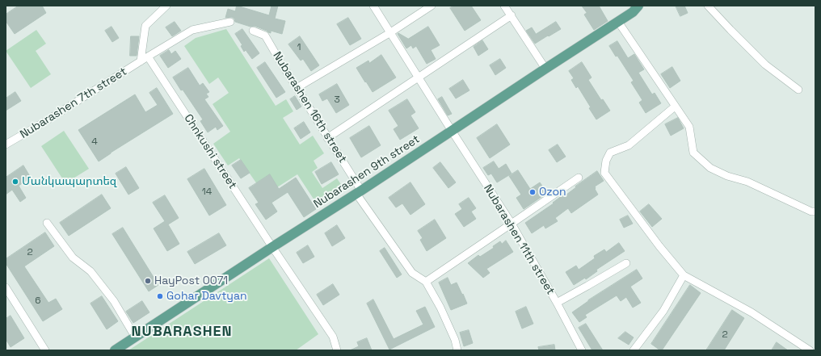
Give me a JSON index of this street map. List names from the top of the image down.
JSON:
{
  "streets": {
    "main road": ["Nubarashen 9th street"],
    "street": [
      "Nubarashen 7th street",
      "Nubarashen 16th street",
      "Chnkushi street",
      "Nubarashen 11th street"
    ]
  },
  "crossings": [
    ["Nubarashen 16th street", "Nubarashen 9th street"],
    ["Chnkushi street", "Nubarashen 9th street"],
    ["Nubarashen 9th street", "Nubarashen 11th street"]
  ],
  "districts": ["NUBARASHEN"],
  "places": [
    "Մանկապարտեզ",
    "Ozon",
    "HayPost 0071",
    "Gohar Davtyan"
  ],
  "house_numbers": [
    "1",
    "3",
    "4",
    "14",
    "2",
    "6",
    "2"
  ]
}
